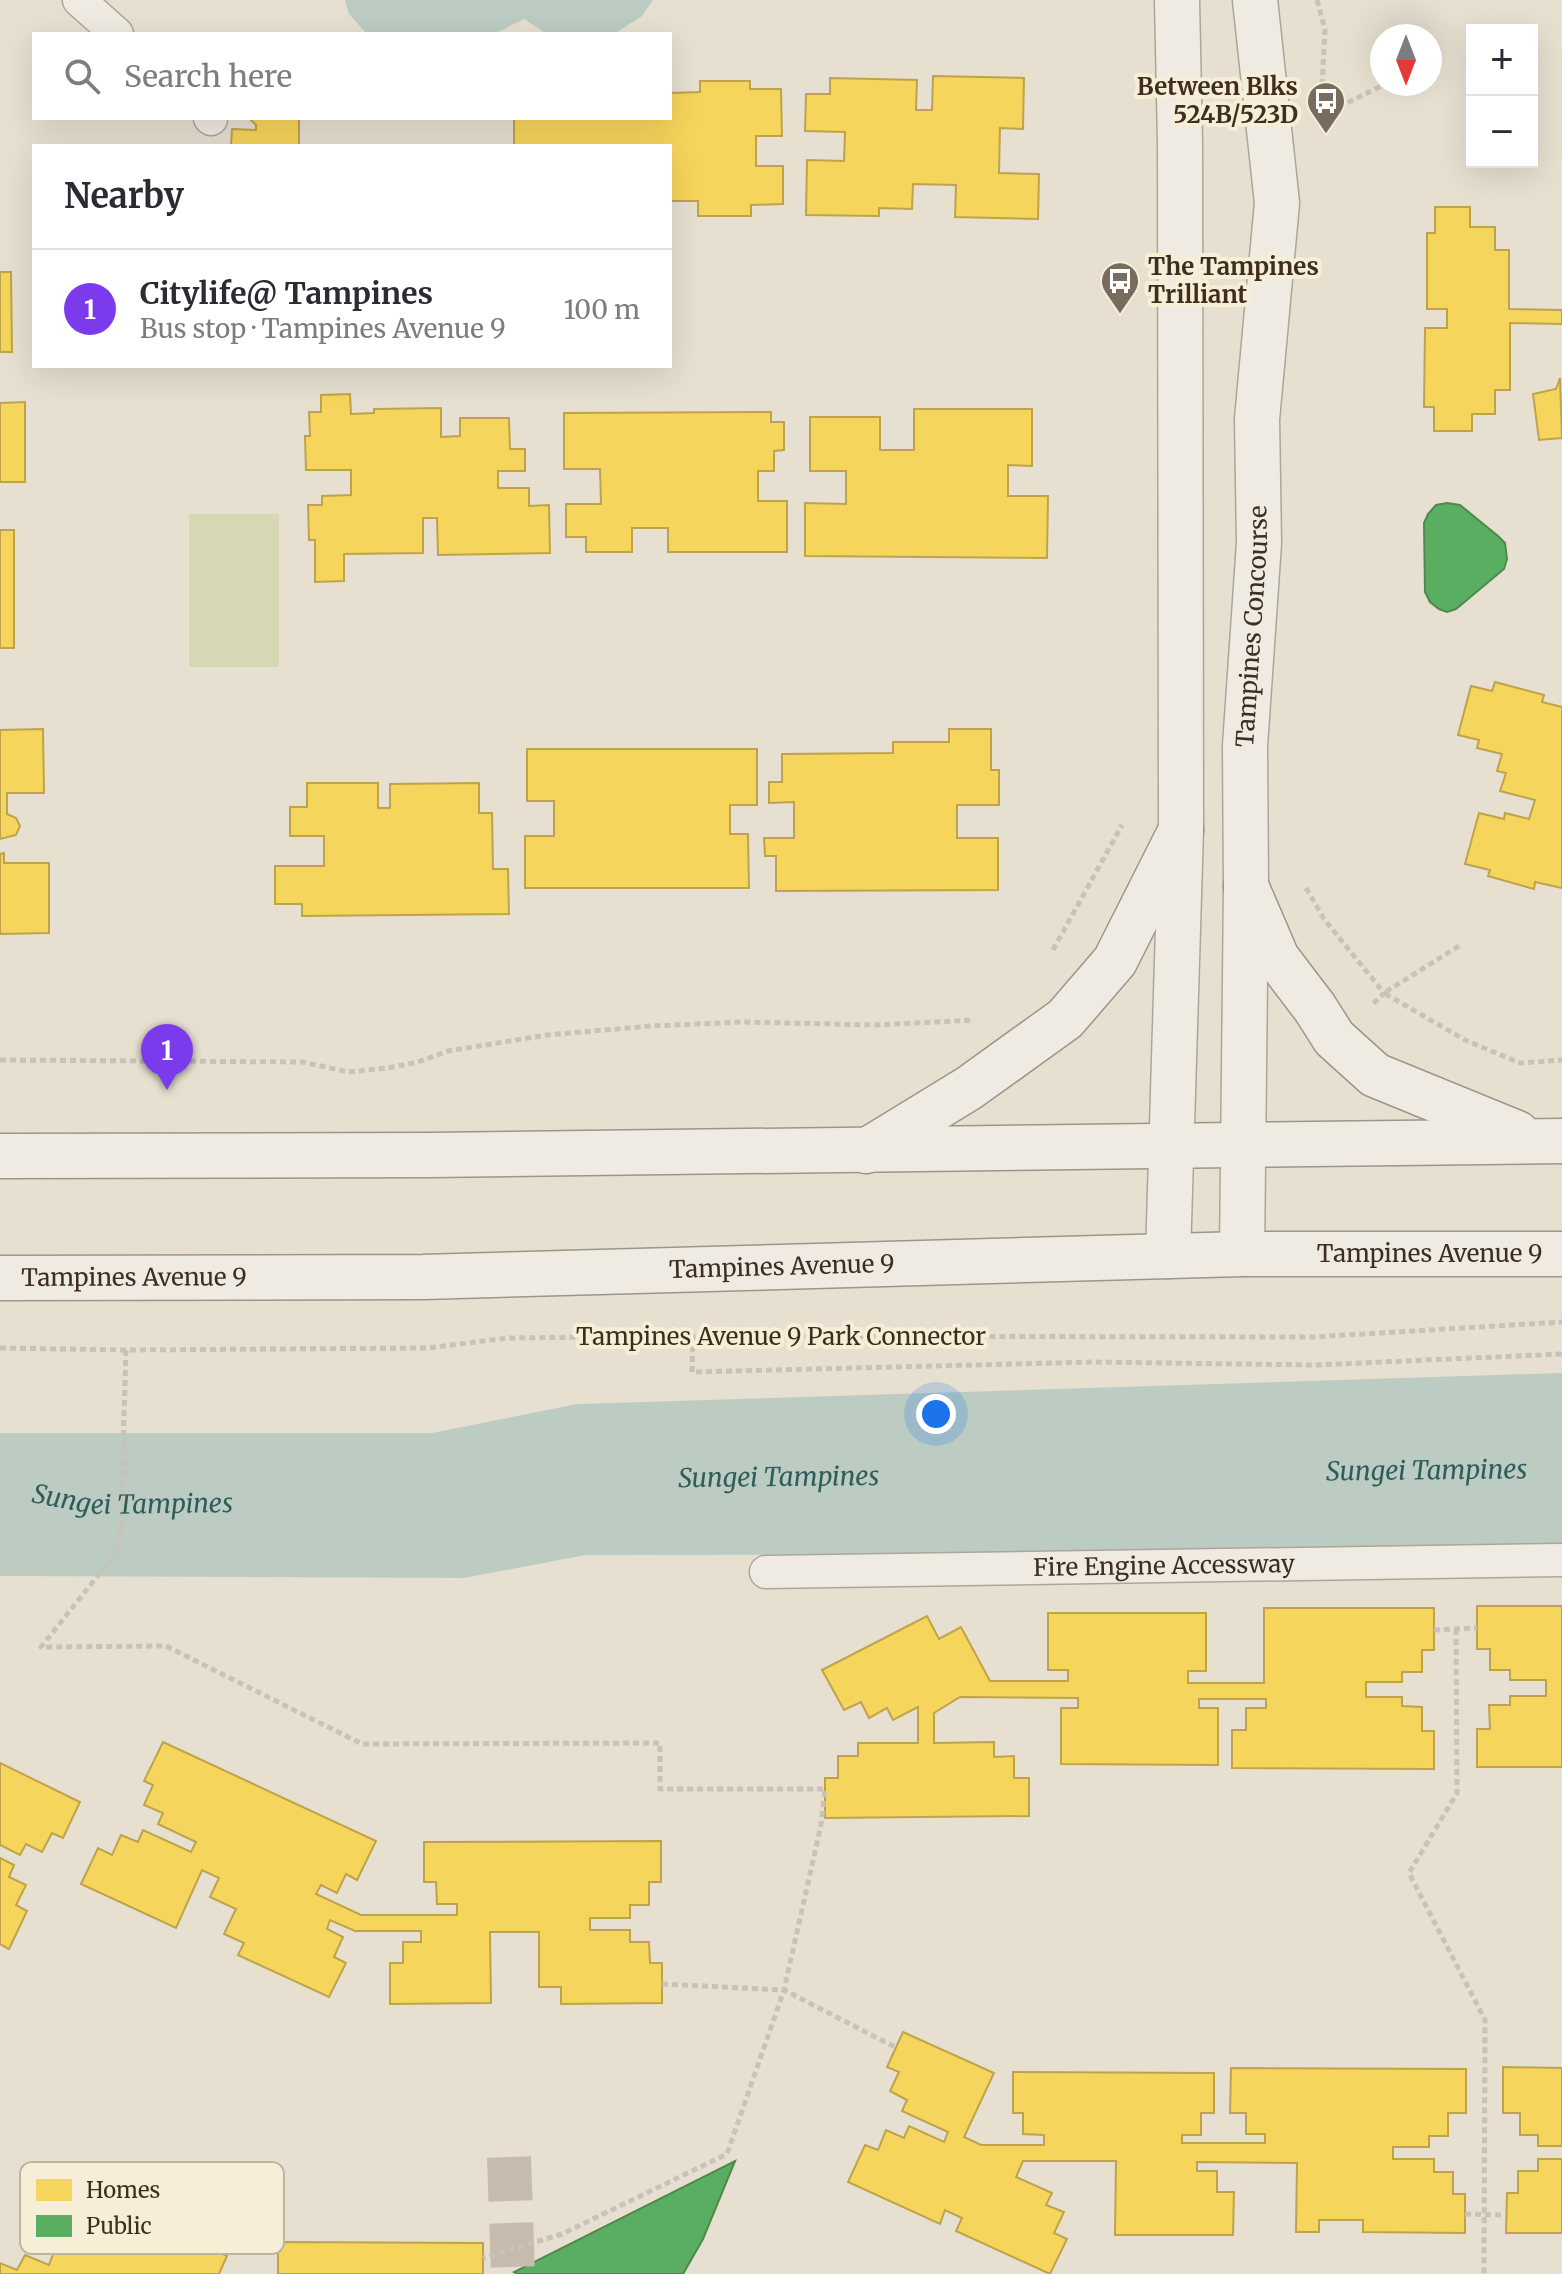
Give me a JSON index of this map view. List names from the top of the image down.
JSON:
{
  "streets": {
    "main road": ["Tampines Concourse", "Tampines Avenue 9"],
    "lane": ["Fire Engine Accessway"],
    "path": ["Tampines Avenue 9 Park Connector"]
  },
  "crossings": [
    ["Tampines Concourse", "Tampines Avenue 9"]
  ],
  "water": ["Sungei Tampines"],
  "places": {
    "bus stop": ["Between Blks 524B/523D", "The Tampines Trilliant"]
  },
  "legend": ["Homes", "Public"],
  "north": "bottom",
  "page": {
    "map_buttons": ["+", "−"],
    "search": "Search here",
    "heading": "Nearby",
    "list": [
      {
        "mark": "1",
        "name": "Citylife@ Tampines",
        "note": "Bus stop · Tampines Avenue 9",
        "value": "100 m"
      }
    ],
    "pins": "1"
  }
}
